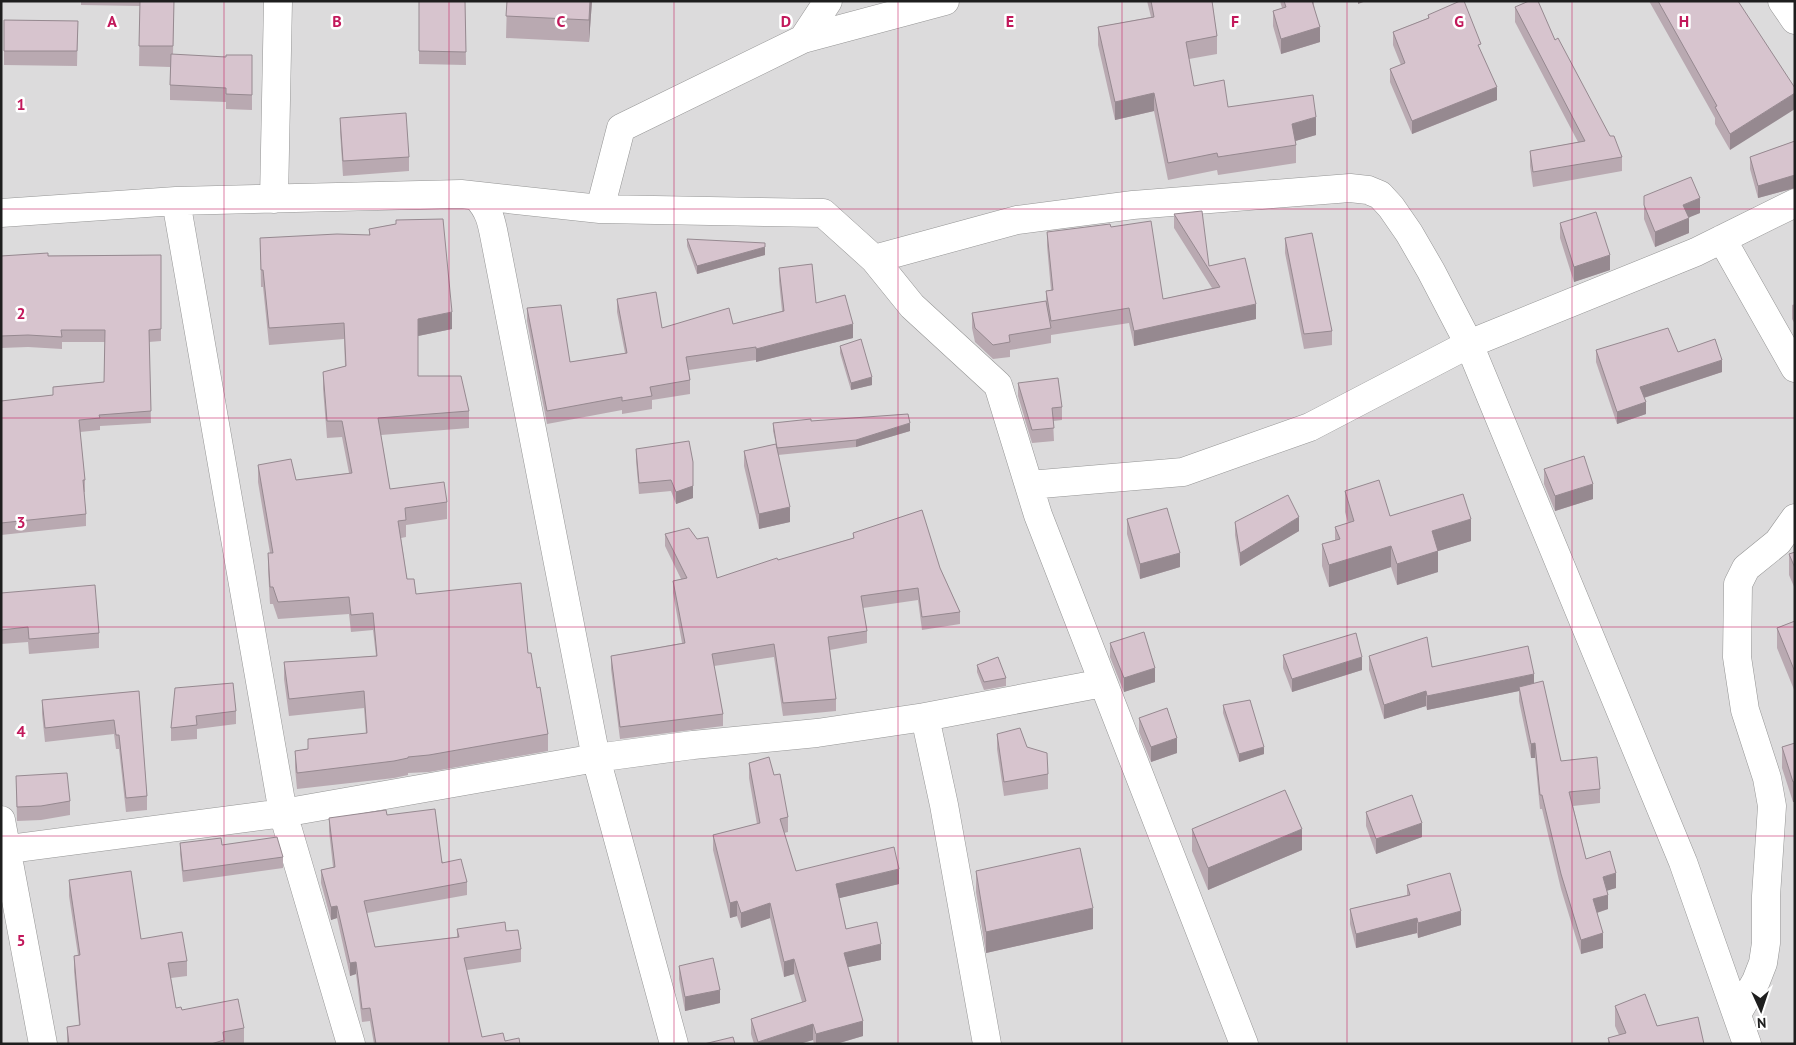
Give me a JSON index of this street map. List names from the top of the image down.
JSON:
{
  "north": "bottom",
  "grid": {
    "columns": [
      "A",
      "B",
      "C",
      "D",
      "E",
      "F",
      "G",
      "H"
    ],
    "rows": [
      "1",
      "2",
      "3",
      "4",
      "5"
    ]
  }
}
